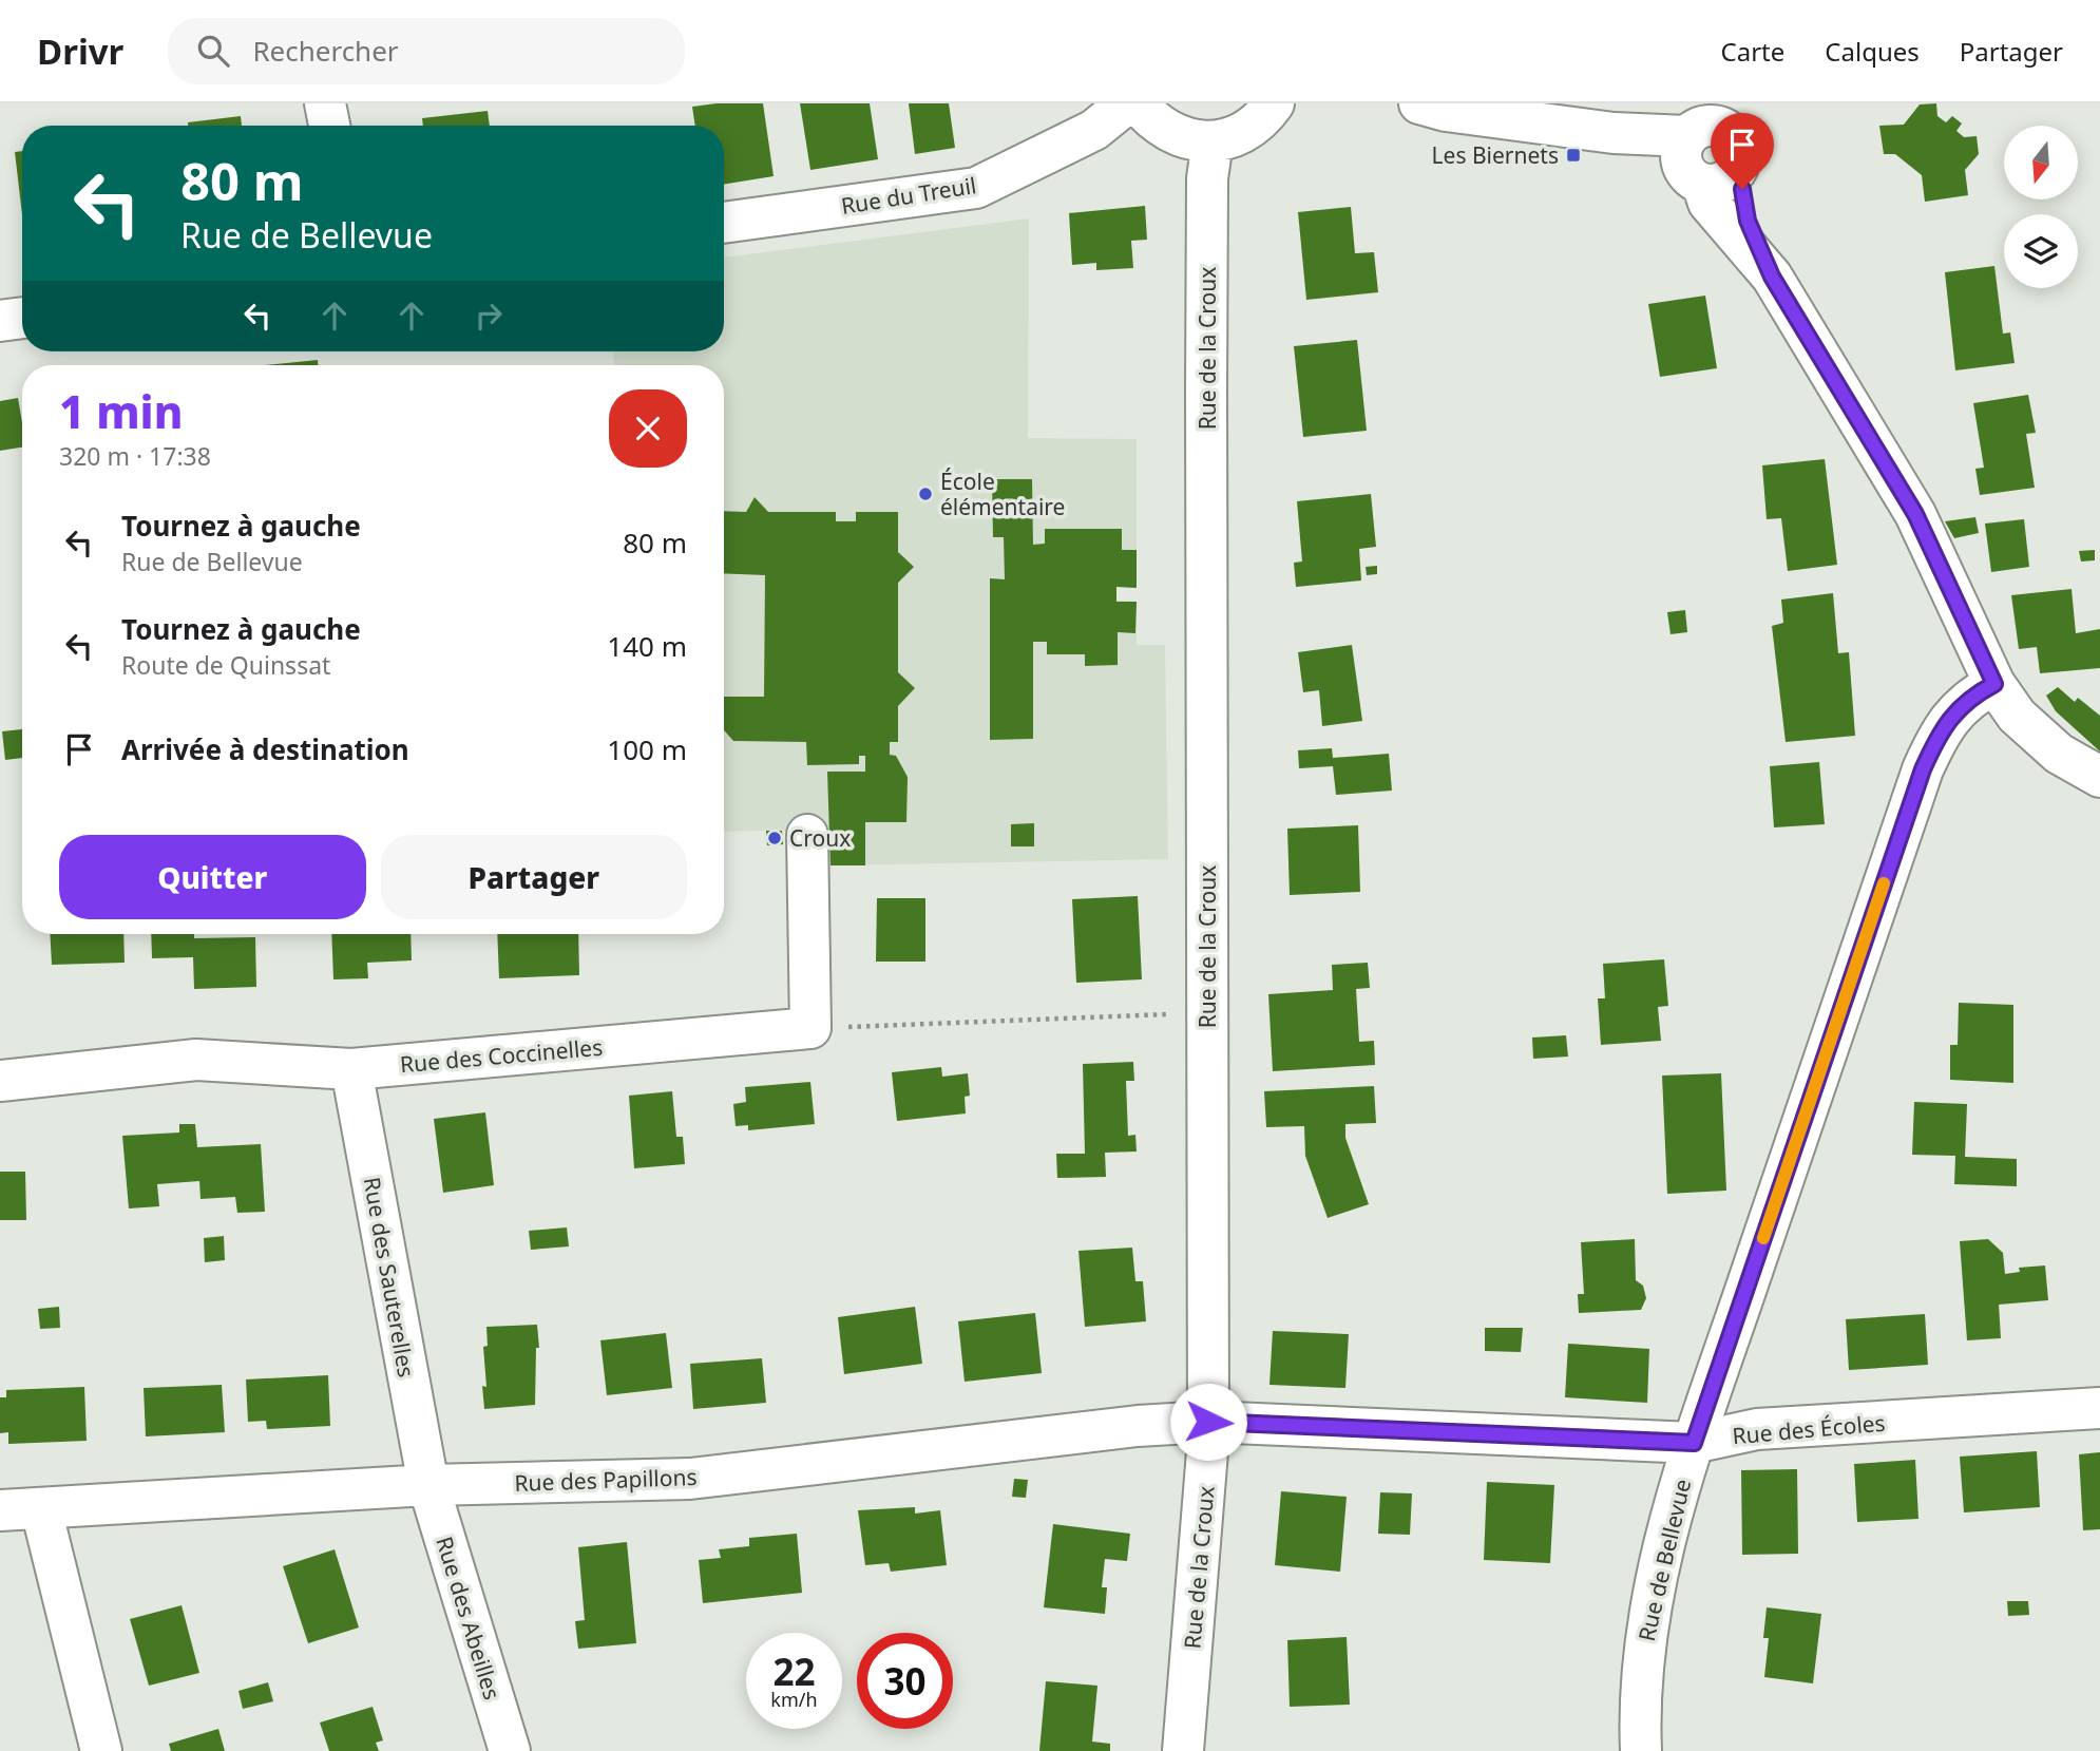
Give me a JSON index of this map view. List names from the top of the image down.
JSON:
{
  "streets": {
    "street": [
      "Rue du Treuil",
      "Rue de la Croux",
      "Rue des Coccinelles",
      "Rue des Sauterelles",
      "Rue des Écoles",
      "Rue des Papillons",
      "Rue de Bellevue",
      "Rue des Abeilles"
    ]
  },
  "crossings": [
    ["Rue de la Croux", "Rue des Écoles"],
    ["Rue de la Croux", "Rue des Papillons"],
    ["Rue des Coccinelles", "Rue des Sauterelles"],
    ["Rue des Sauterelles", "Rue des Papillons"],
    ["Rue des Sauterelles", "Rue des Abeilles"],
    ["Rue des Écoles", "Rue des Papillons"],
    ["Rue des Écoles", "Rue de Bellevue"],
    ["Rue des Papillons", "Rue des Abeilles"]
  ],
  "places": {
    "transit": ["Les Biernets"],
    "other": ["École élémentaire", "Croux"]
  },
  "north": "bottom",
  "page": {
    "header": "Drivr",
    "search": "Rechercher",
    "nav": ["Carte", "Calques", "Partager"],
    "turn": ["80 m", "Rue de Bellevue"],
    "heading": ["1 min", "320 m · 17:38"],
    "list": [
      {
        "name": "Tournez à gauche",
        "note": "Rue de Bellevue",
        "value": "80 m"
      },
      {
        "name": "Tournez à gauche",
        "note": "Route de Quinssat",
        "value": "140 m"
      },
      {
        "name": "Arrivée à destination",
        "value": "100 m"
      }
    ],
    "buttons": ["Quitter", "Partager"],
    "speed": "22 km/h",
    "limit": "30"
  }
}
